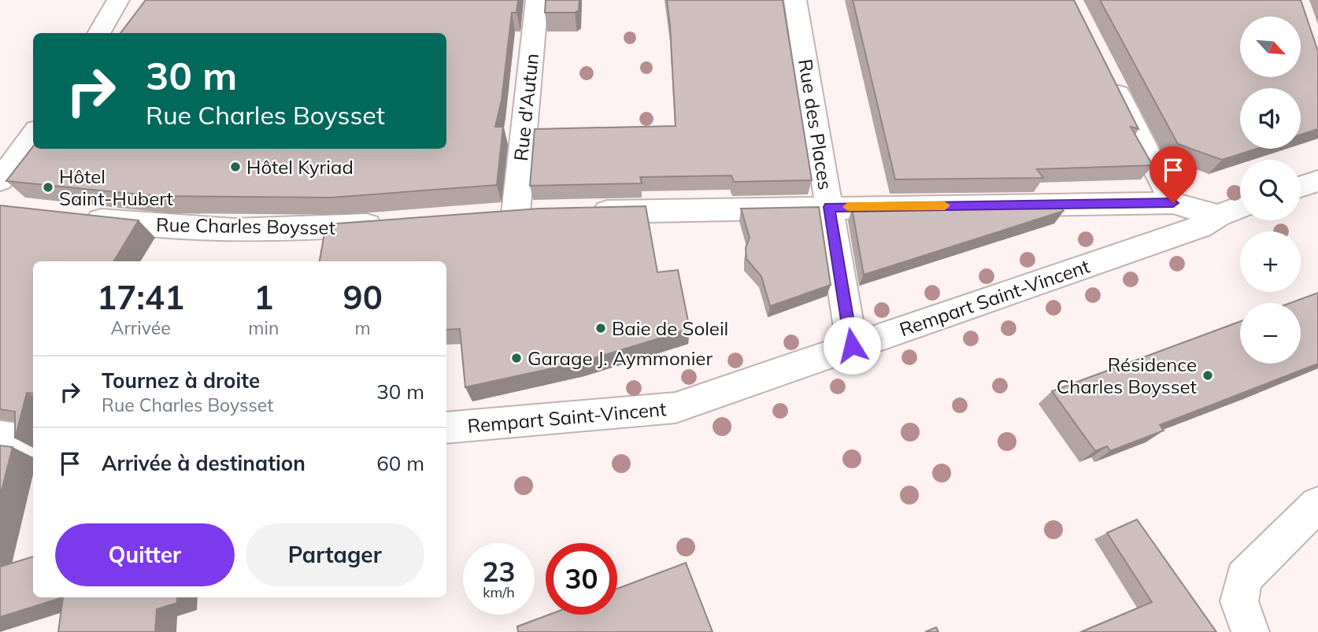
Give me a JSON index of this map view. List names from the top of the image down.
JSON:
{
  "streets": {
    "street": [
      "Rue d'Autun",
      "Rue des Places",
      "Rue Charles Boysset",
      "Rempart Saint-Vincent"
    ]
  },
  "crossings": [
    ["Rue des Places", "Rempart Saint-Vincent"]
  ],
  "places": [
    "Hôtel Kyriad",
    "Hôtel Saint-Hubert",
    "Baie de Soleil",
    "Garage J. Aymmonier",
    "Résidence Charles Boysset"
  ],
  "north": "bottom right",
  "page": {
    "map_buttons": ["+", "−"],
    "turn": ["30 m", "Rue Charles Boysset"],
    "eta": [
      "17:41",
      "Arrivée",
      "1",
      "min",
      "90",
      "m"
    ],
    "list": [
      {
        "name": "Tournez à droite",
        "note": "Rue Charles Boysset",
        "value": "30 m"
      },
      {
        "name": "Arrivée à destination",
        "value": "60 m"
      }
    ],
    "buttons": ["Quitter", "Partager"],
    "speed": "23 km/h",
    "limit": "30"
  }
}
